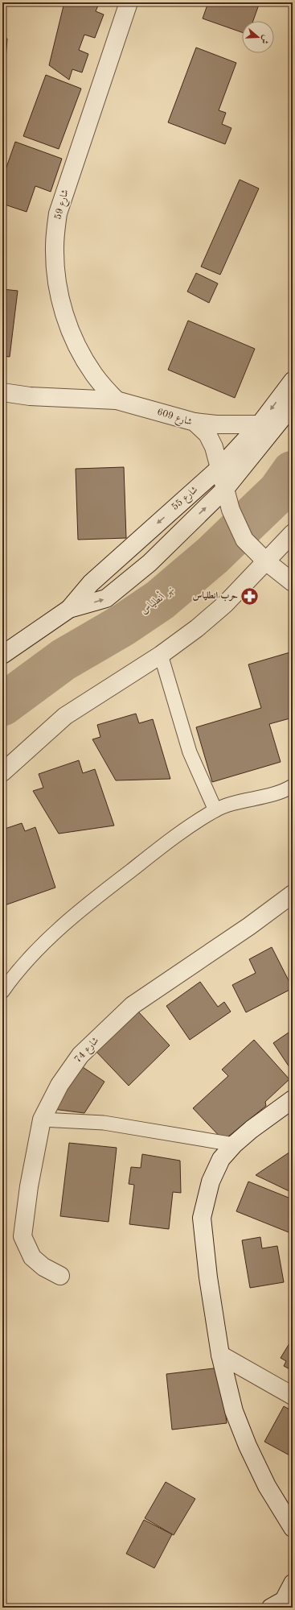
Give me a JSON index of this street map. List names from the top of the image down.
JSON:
{
  "streets": {
    "street": [
      "شارع 59",
      "شارع 609",
      "شارع 55",
      "شارع 74"
    ]
  },
  "crossings": [
    ["شارع 59", "شارع 609"],
    ["شارع 609", "شارع 55"]
  ],
  "water": ["نهر أنطلياس"],
  "places": {
    "pharmacy": ["حرب انطلياس"]
  },
  "north": "right"
}
